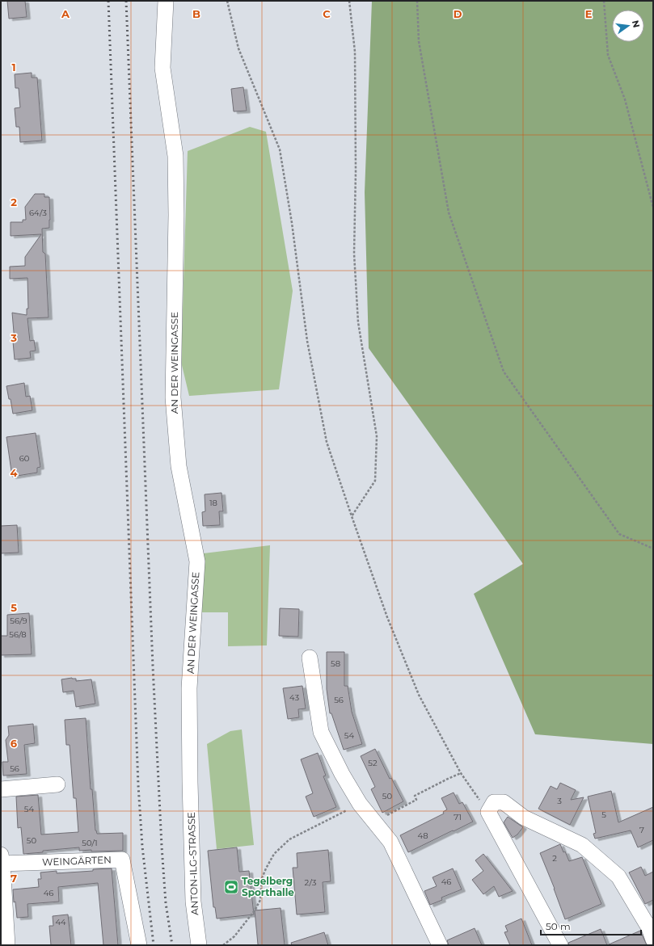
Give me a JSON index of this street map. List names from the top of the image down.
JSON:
{
  "streets": {
    "street": ["AN DER WEINGASSE", "WEINGÄRTEN", "ANTON-ILG-STRASSE"]
  },
  "crossings": [
    ["AN DER WEINGASSE", "ANTON-ILG-STRASSE"]
  ],
  "places": {
    "sports": ["Tegelberg Sporthalle"]
  },
  "house_numbers": [
    "64/3",
    "60",
    "18",
    "56/9",
    "56/8",
    "58",
    "43",
    "56",
    "54",
    "52",
    "56",
    "50",
    "3",
    "54",
    "5",
    "71",
    "7",
    "48",
    "50",
    "50/1",
    "2",
    "46",
    "2/3",
    "46",
    "44"
  ],
  "scale_bar": "50 m",
  "north": "right",
  "grid": {
    "columns": [
      "A",
      "B",
      "C",
      "D",
      "E"
    ],
    "rows": [
      "1",
      "2",
      "3",
      "4",
      "5",
      "6",
      "7"
    ]
  }
}
